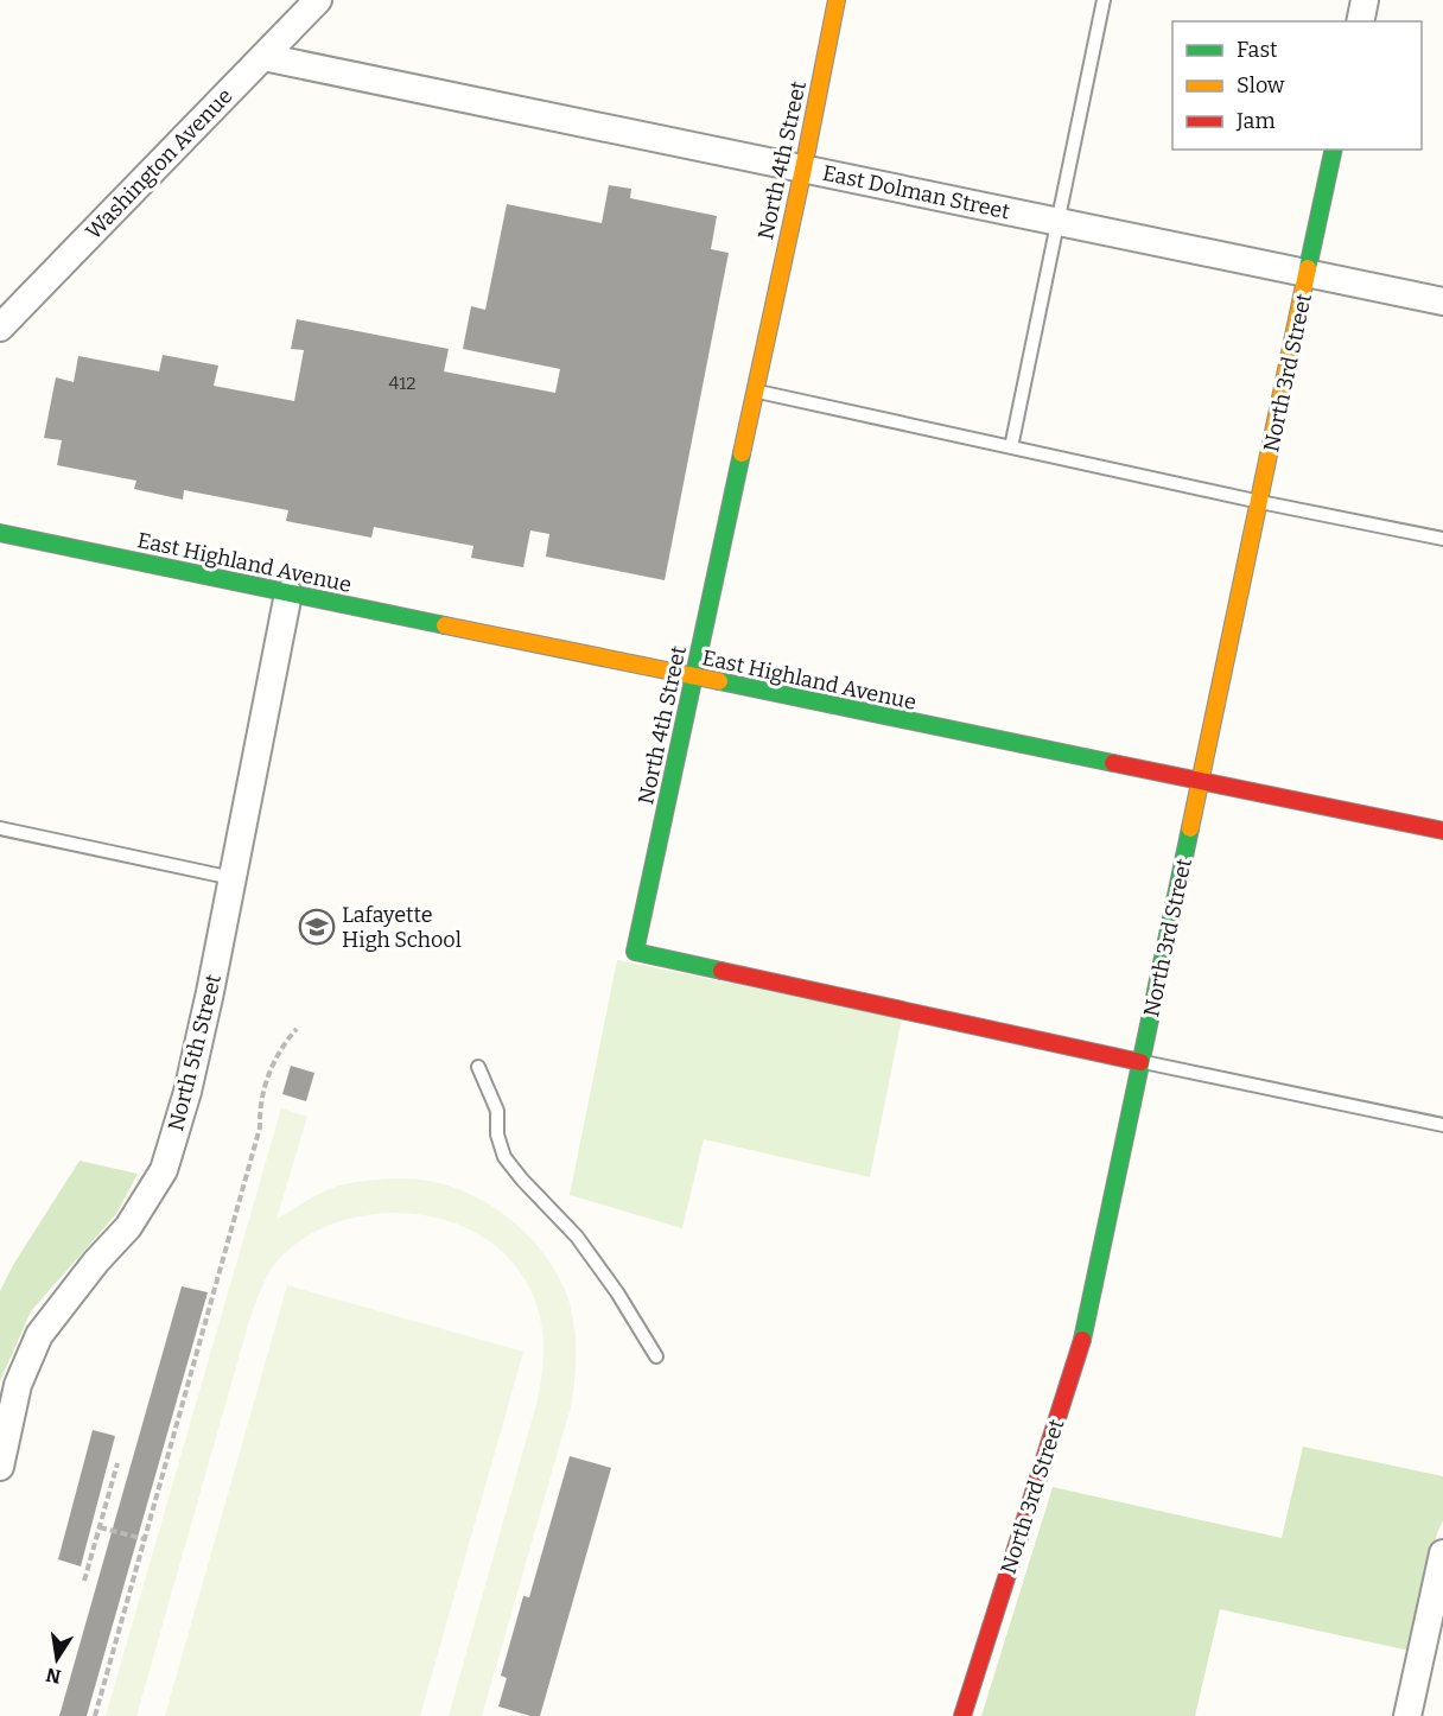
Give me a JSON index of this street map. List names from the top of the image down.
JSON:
{
  "streets": {
    "street": [
      "North 4th Street",
      "Washington Avenue",
      "East Dolman Street",
      "North 3rd Street",
      "East Highland Avenue",
      "North 5th Street"
    ]
  },
  "crossings": [
    ["North 4th Street", "East Dolman Street"],
    ["North 4th Street", "North 3rd Street"],
    ["North 4th Street", "East Highland Avenue"],
    ["Washington Avenue", "East Dolman Street"],
    ["East Dolman Street", "North 3rd Street"],
    ["North 3rd Street", "East Highland Avenue"],
    ["East Highland Avenue", "North 5th Street"]
  ],
  "places": {
    "school or university": ["Lafayette High School"]
  },
  "house_numbers": ["412"],
  "legend": ["Fast", "Slow", "Jam"],
  "north": "bottom"
}
